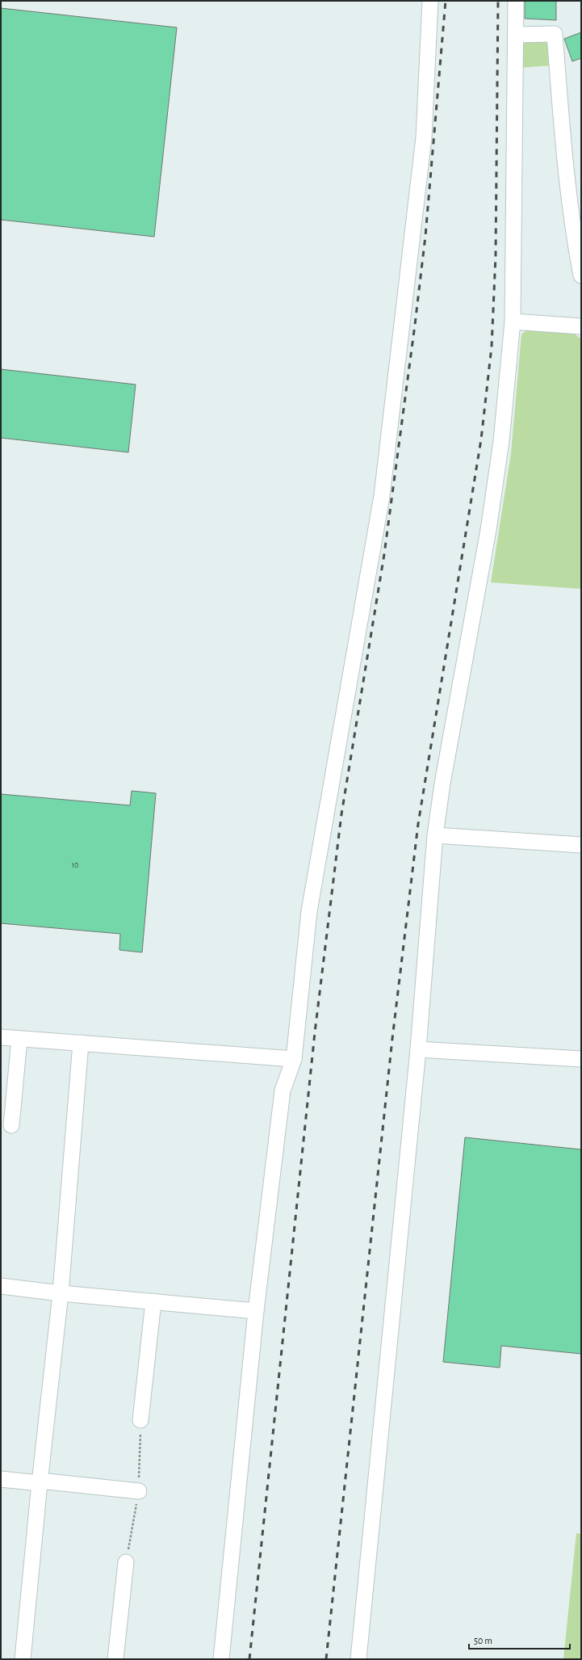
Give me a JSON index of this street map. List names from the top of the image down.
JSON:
{
  "house_numbers": ["10"],
  "scale_bar": "50 m"
}
